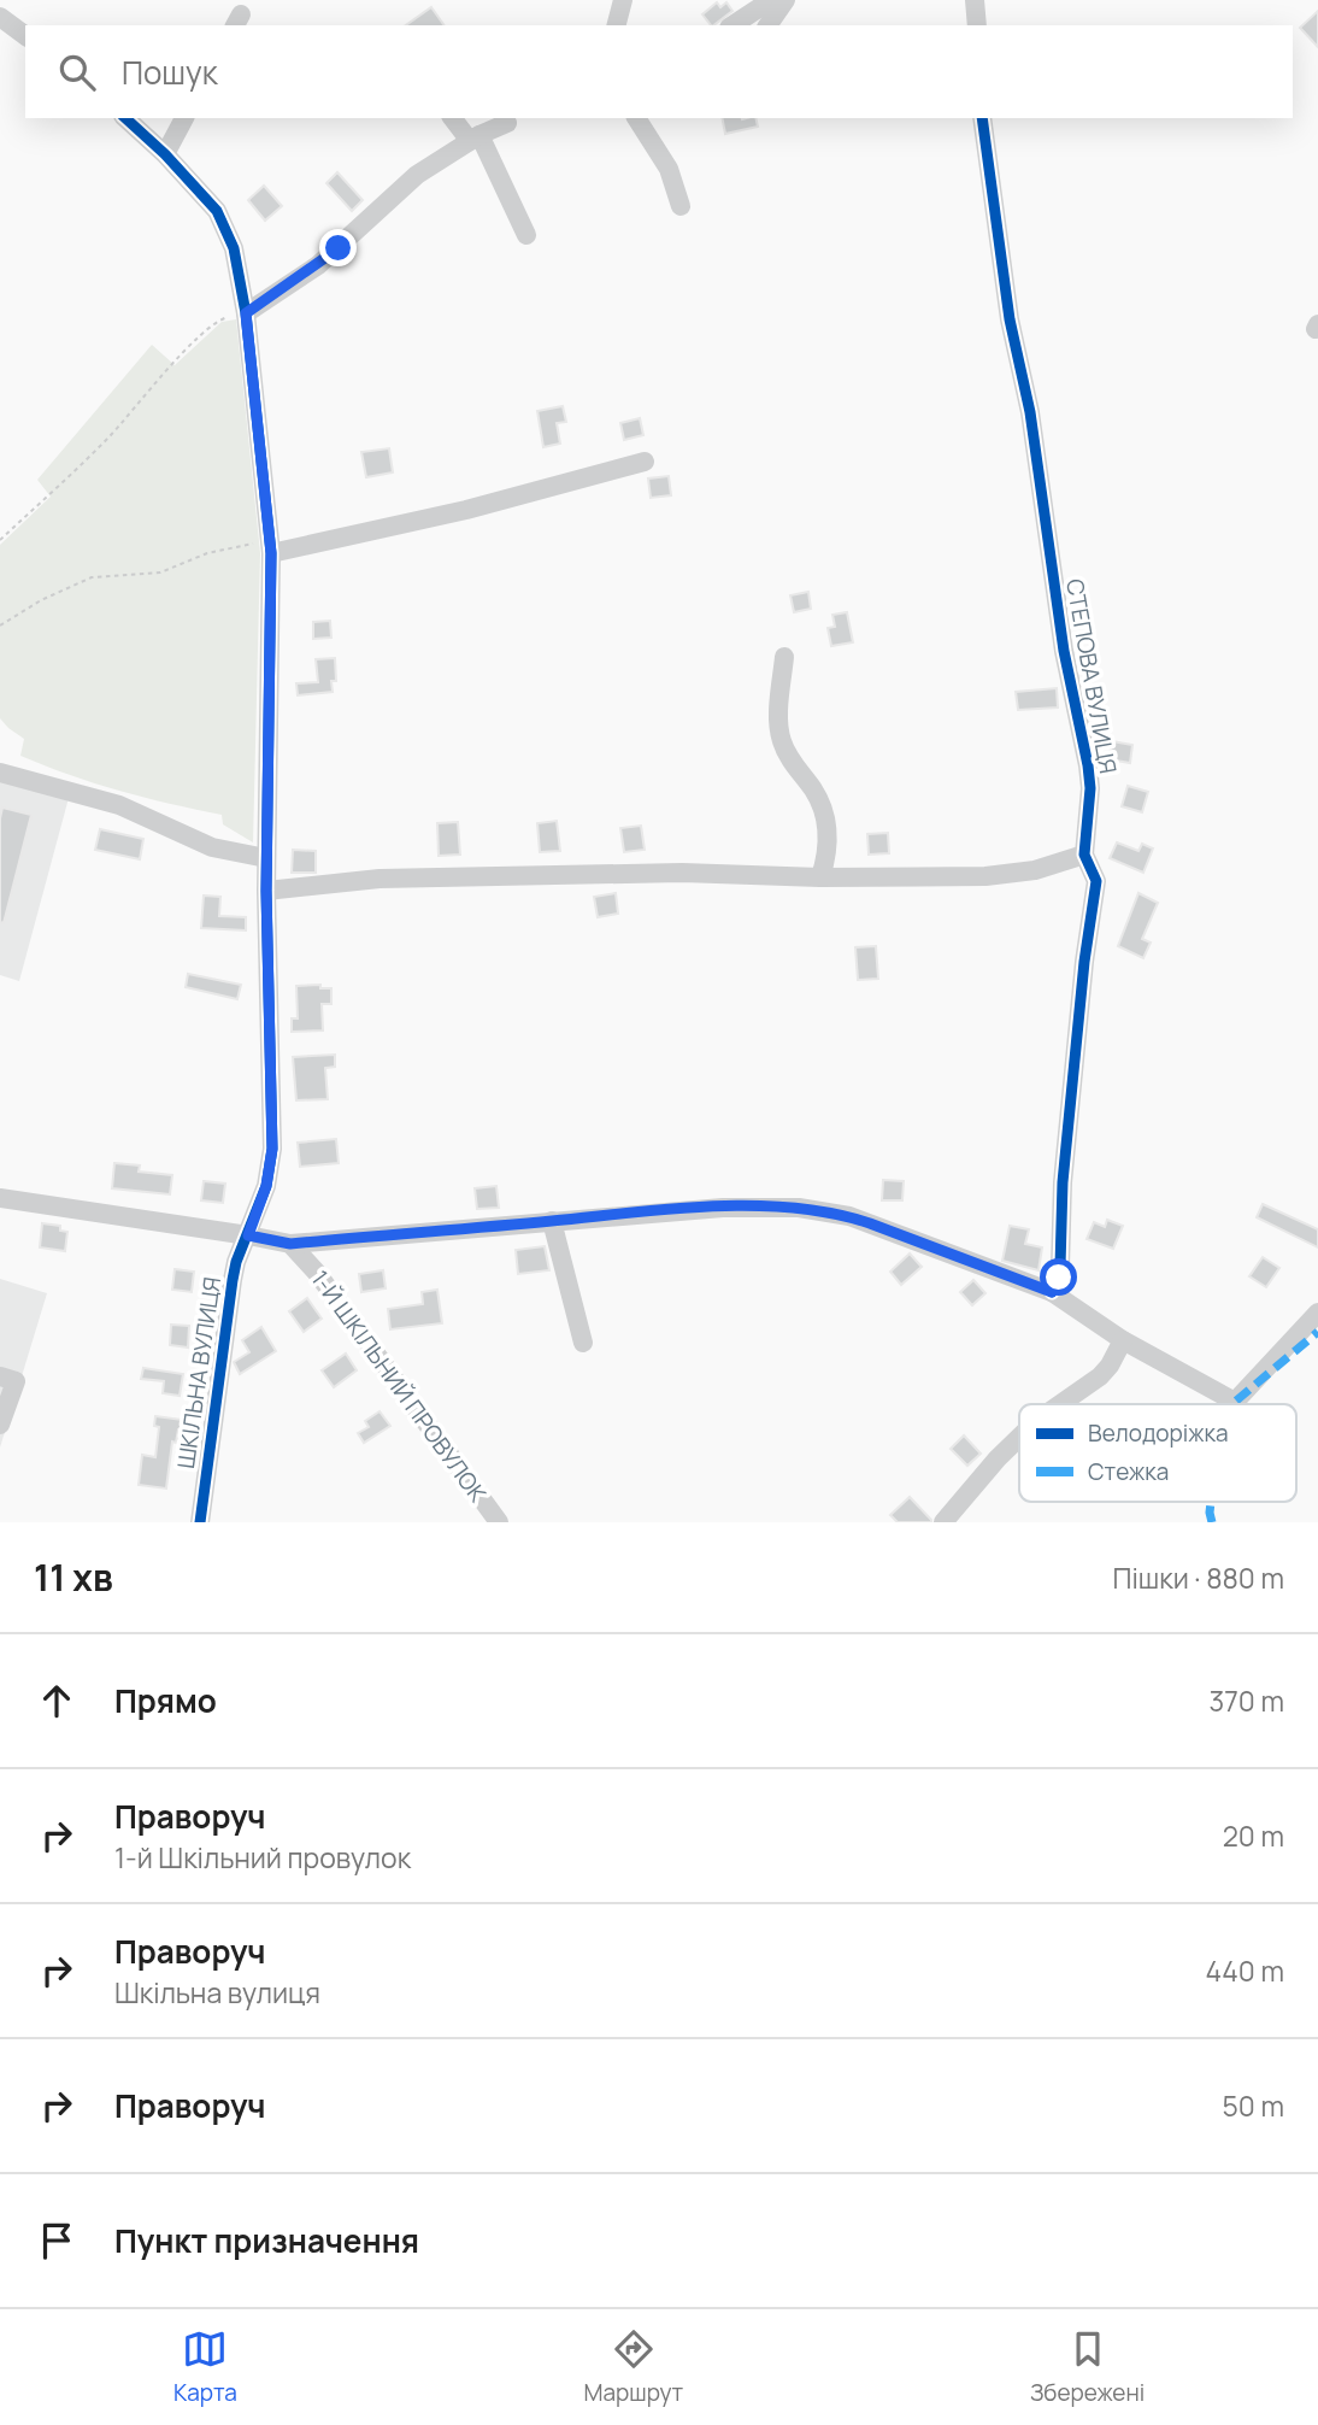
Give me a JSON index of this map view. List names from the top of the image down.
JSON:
{
  "streets": {
    "street": ["СТЕПОВА ВУЛИЦЯ", "ШКІЛЬНА ВУЛИЦЯ", "1-Й ШКІЛЬНИЙ ПРОВУЛОК"]
  },
  "legend": ["Велодоріжка", "Стежка"],
  "page": {
    "search": "Пошук",
    "heading": ["11 хв", "Пішки · 880 m"],
    "list": [
      ["Прямо", "370 m"],
      ["Праворуч", "1-й Шкільний провулок", "20 m"],
      ["Праворуч", "Шкільна вулиця", "440 m"],
      ["Праворуч", "50 m"],
      "Пункт призначення"
    ],
    "nav": ["Карта", "Маршрут", "Збережені"]
  }
}
